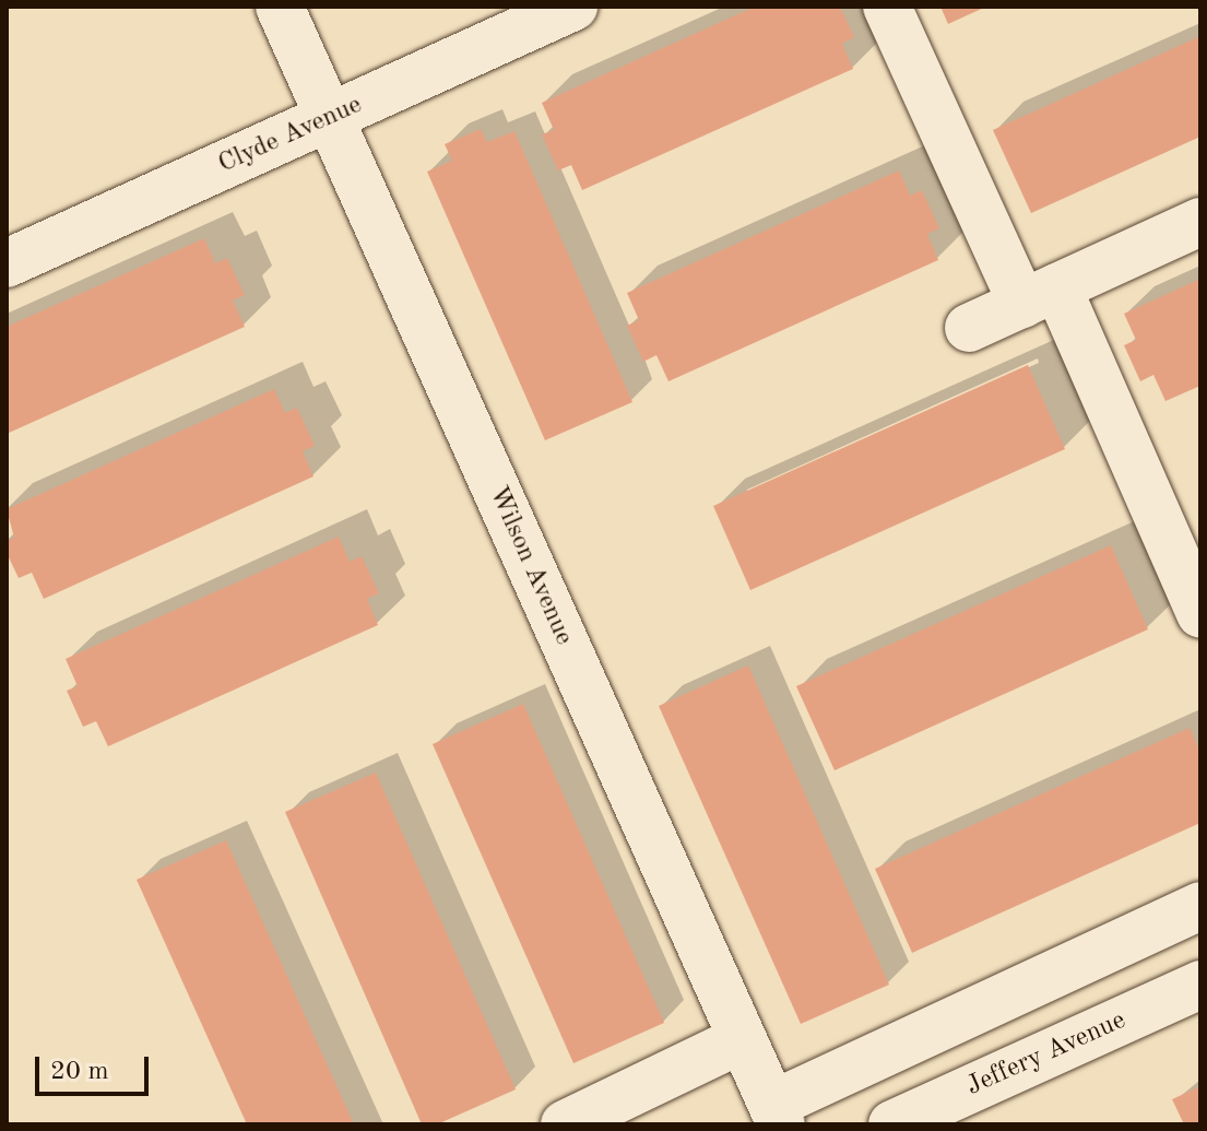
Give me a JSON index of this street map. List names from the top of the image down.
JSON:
{
  "streets": {
    "street": ["Clyde Avenue", "Wilson Avenue", "Jeffery Avenue"]
  },
  "crossings": [
    ["Clyde Avenue", "Wilson Avenue"]
  ],
  "scale_bar": "20 m"
}
